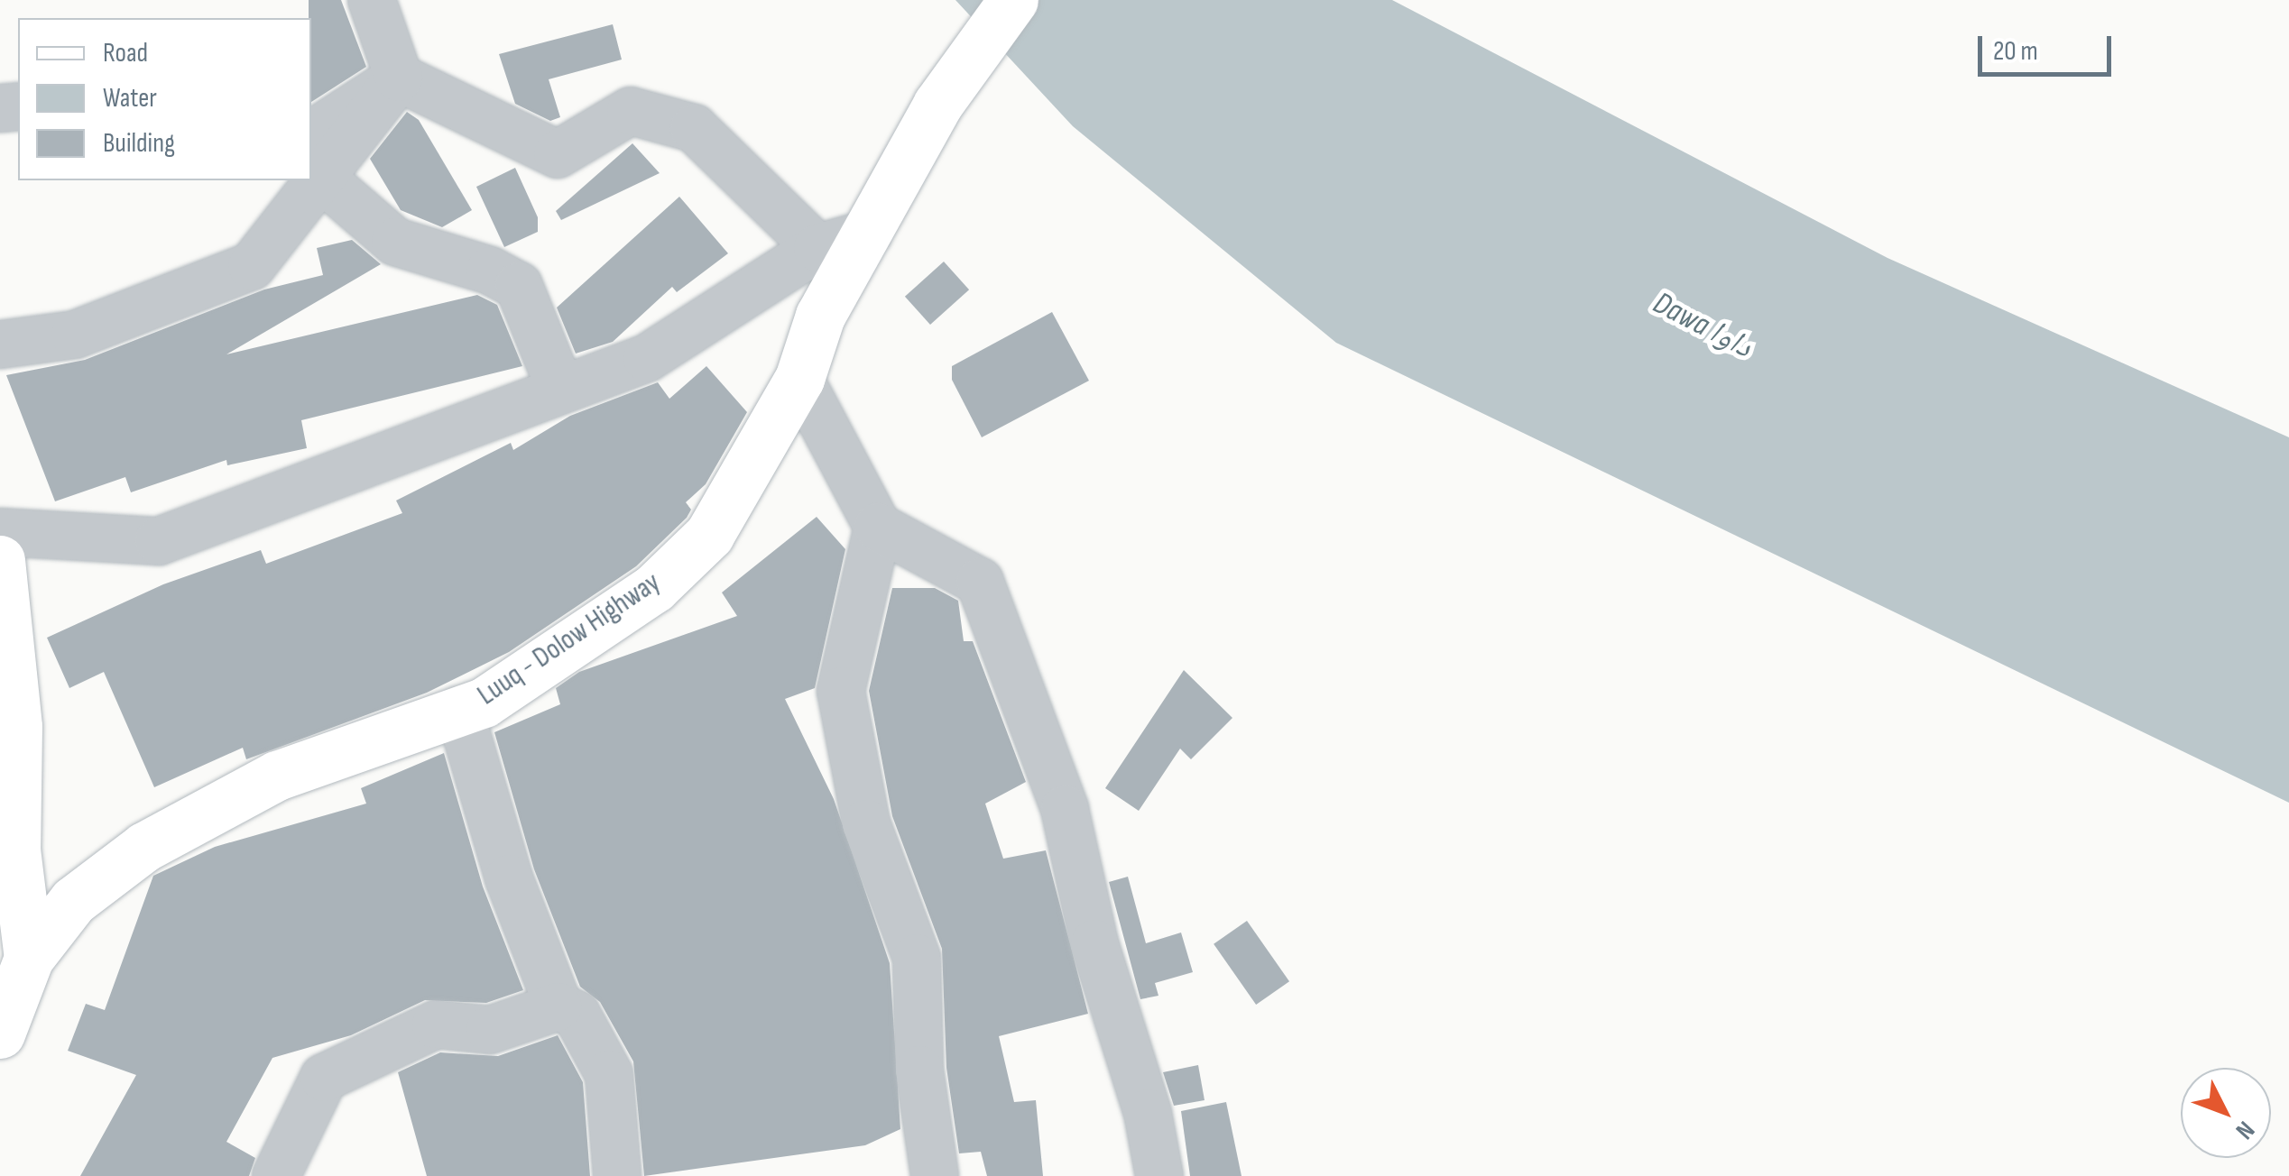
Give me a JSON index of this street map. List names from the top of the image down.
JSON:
{
  "streets": {
    "main road": ["Luuq - Dolow Highway"]
  },
  "water": ["Dawa داوا"],
  "legend": ["Road", "Water", "Building"],
  "scale_bar": "20 m",
  "north": "bottom right"
}
